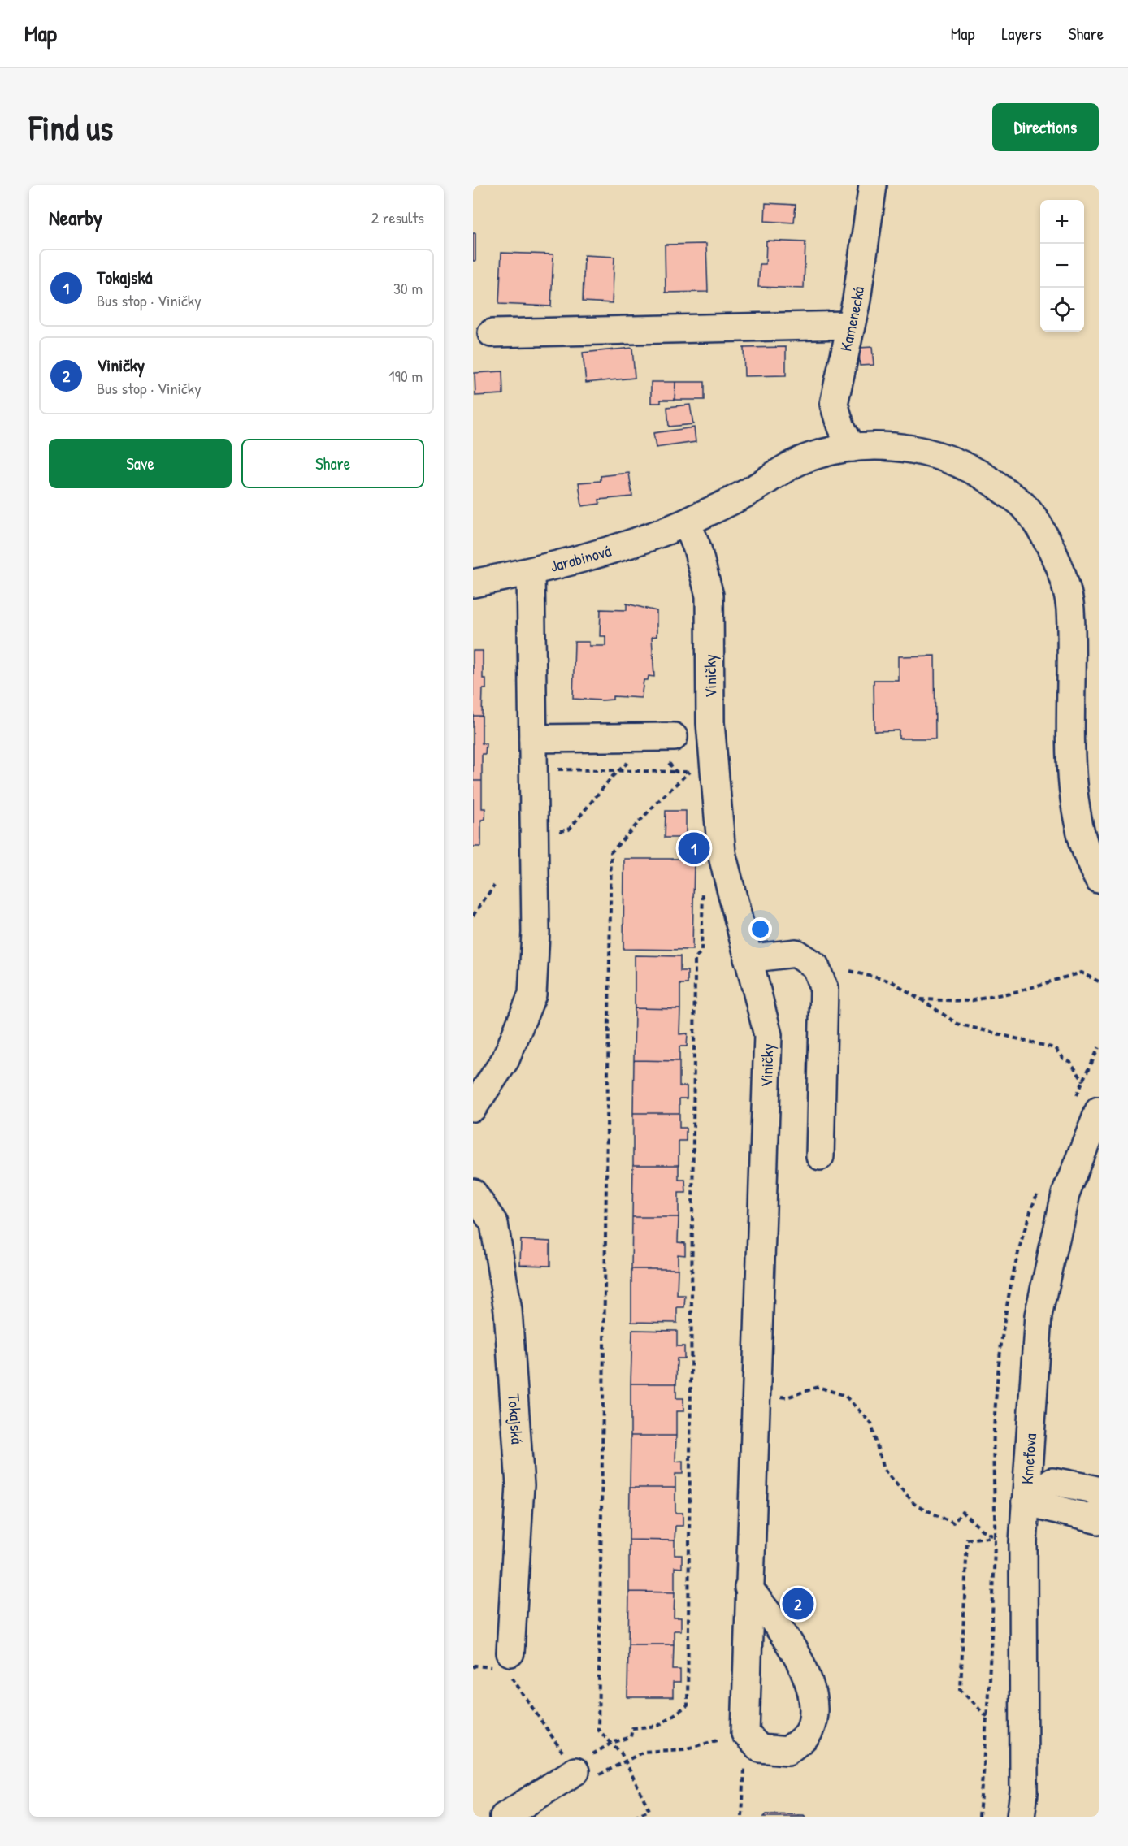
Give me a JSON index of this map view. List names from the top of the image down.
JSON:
{
  "streets": {
    "street": [
      "Kamenecká",
      "Jarabinová",
      "Viničky",
      "Tokajská",
      "Kmeťova"
    ]
  },
  "crossings": [
    ["Jarabinová", "Viničky"]
  ],
  "page": {
    "header": "Map",
    "nav": ["Map", "Layers", "Share"],
    "buttons": [
      "Directions",
      ["Save", "Share"]
    ],
    "title": "Find us",
    "heading": ["Nearby", "2 results"],
    "map_buttons": ["+", "−"],
    "list": [
      {
        "mark": "1",
        "name": "Tokajská",
        "note": "Bus stop · Viničky",
        "value": "30 m"
      },
      {
        "mark": "2",
        "name": "Viničky",
        "note": "Bus stop · Viničky",
        "value": "190 m"
      }
    ],
    "pins": ["1", "2"]
  }
}
